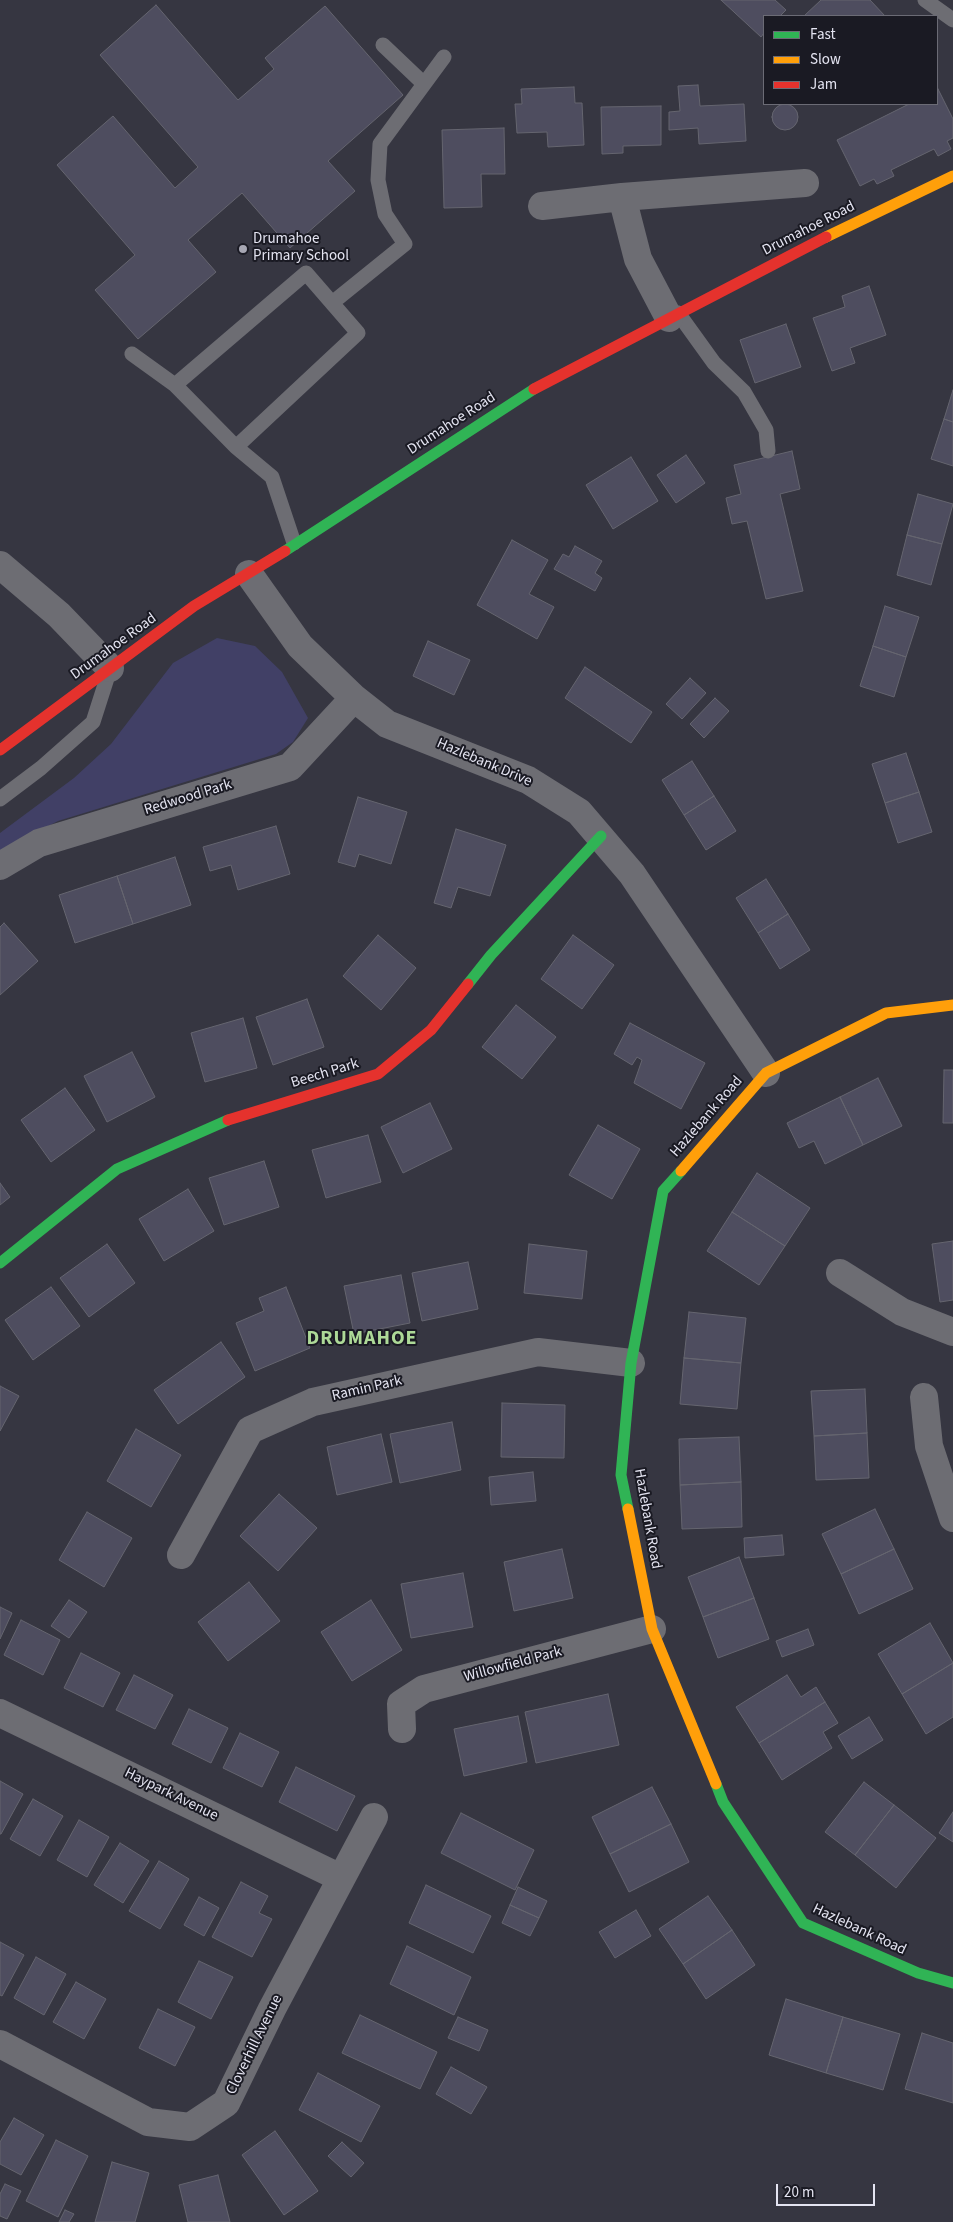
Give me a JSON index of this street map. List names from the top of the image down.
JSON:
{
  "streets": {
    "street": [
      "Drumahoe Road",
      "Hazlebank Drive",
      "Redwood Park",
      "Beech Park",
      "Hazlebank Road",
      "Ramin Park",
      "Willowfield Park",
      "Haypark Avenue",
      "Cloverhill Avenue"
    ]
  },
  "crossings": [
    ["Drumahoe Road", "Hazlebank Drive"],
    ["Hazlebank Drive", "Redwood Park"],
    ["Hazlebank Drive", "Beech Park"],
    ["Hazlebank Drive", "Hazlebank Road"],
    ["Hazlebank Road", "Ramin Park"],
    ["Hazlebank Road", "Willowfield Park"],
    ["Haypark Avenue", "Cloverhill Avenue"]
  ],
  "districts": ["DRUMAHOE"],
  "places": ["Drumahoe Primary School"],
  "legend": ["Fast", "Slow", "Jam"],
  "scale_bar": "20 m"
}
